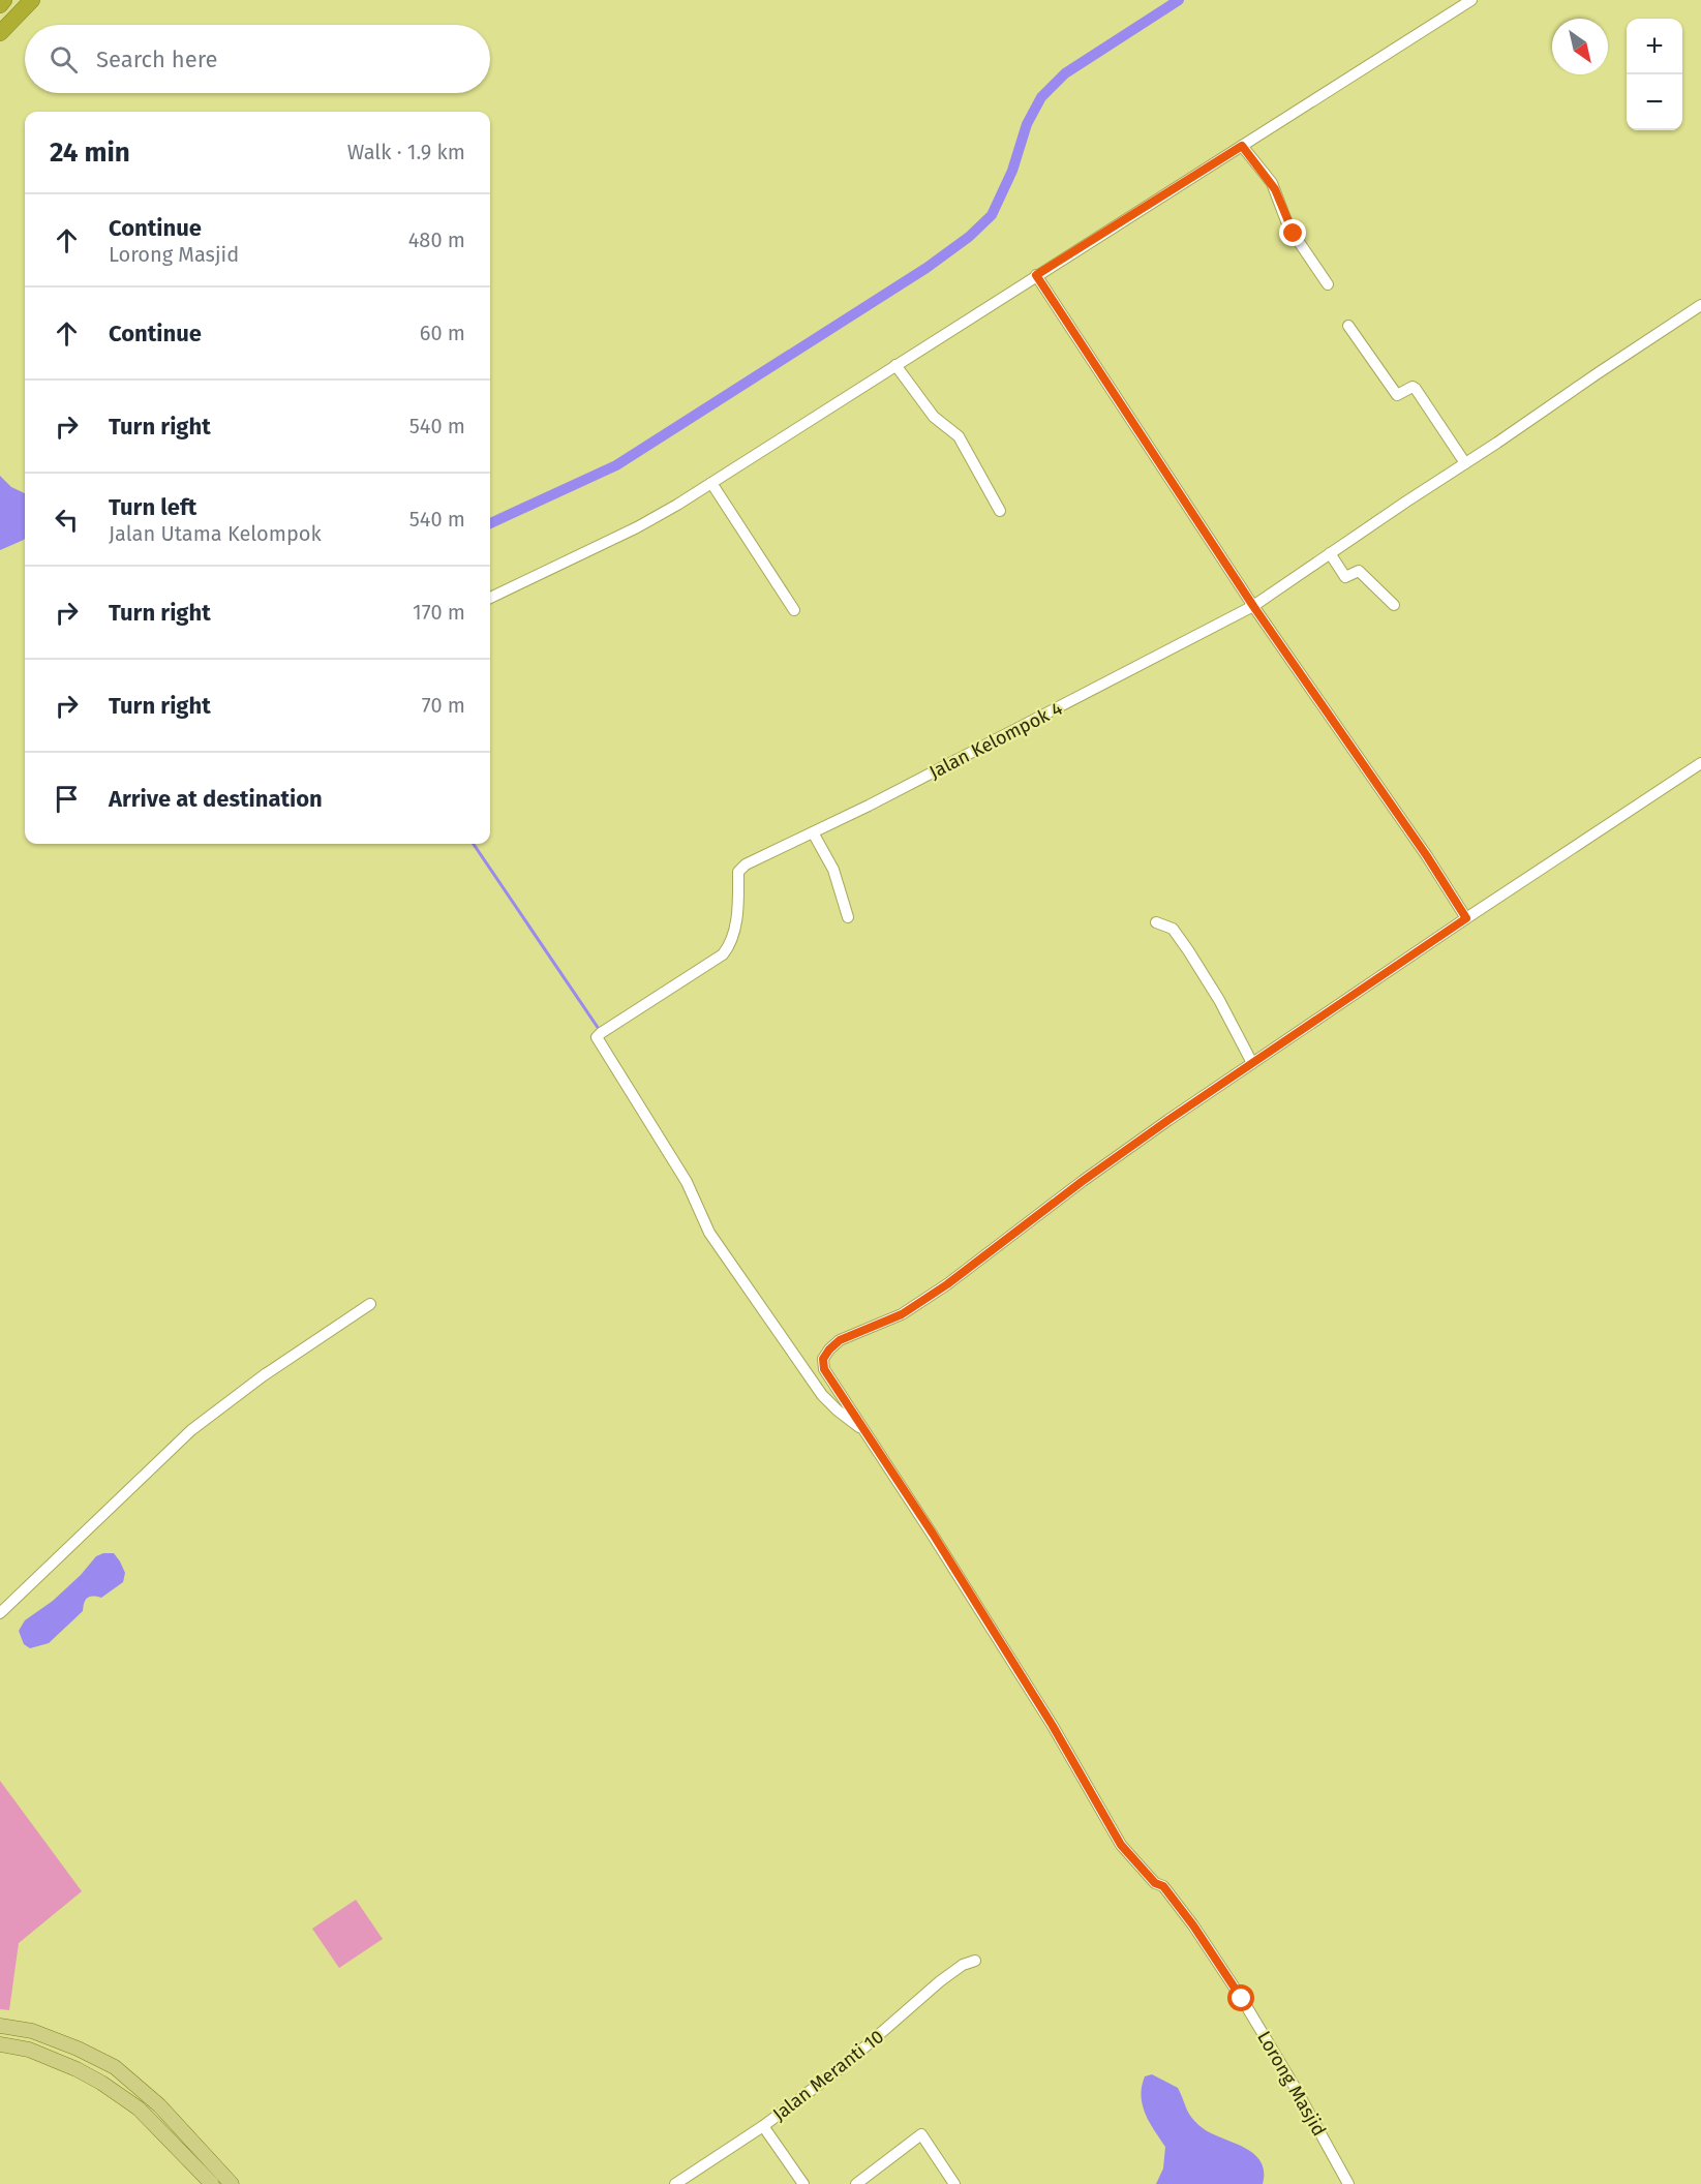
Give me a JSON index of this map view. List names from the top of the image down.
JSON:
{
  "streets": {
    "street": ["Jalan Kelompok 4", "Jalan Meranti 10", "Lorong Masjid"]
  },
  "crossings": [
    ["Jalan Kelompok 4", "Lorong Masjid"]
  ],
  "north": "bottom right",
  "page": {
    "map_buttons": ["+", "−"],
    "search": "Search here",
    "heading": ["24 min", "Walk · 1.9 km"],
    "list": [
      ["Continue", "Lorong Masjid", "480 m"],
      ["Continue", "60 m"],
      ["Turn right", "540 m"],
      ["Turn left", "Jalan Utama Kelompok", "540 m"],
      ["Turn right", "170 m"],
      ["Turn right", "70 m"],
      "Arrive at destination"
    ]
  }
}
